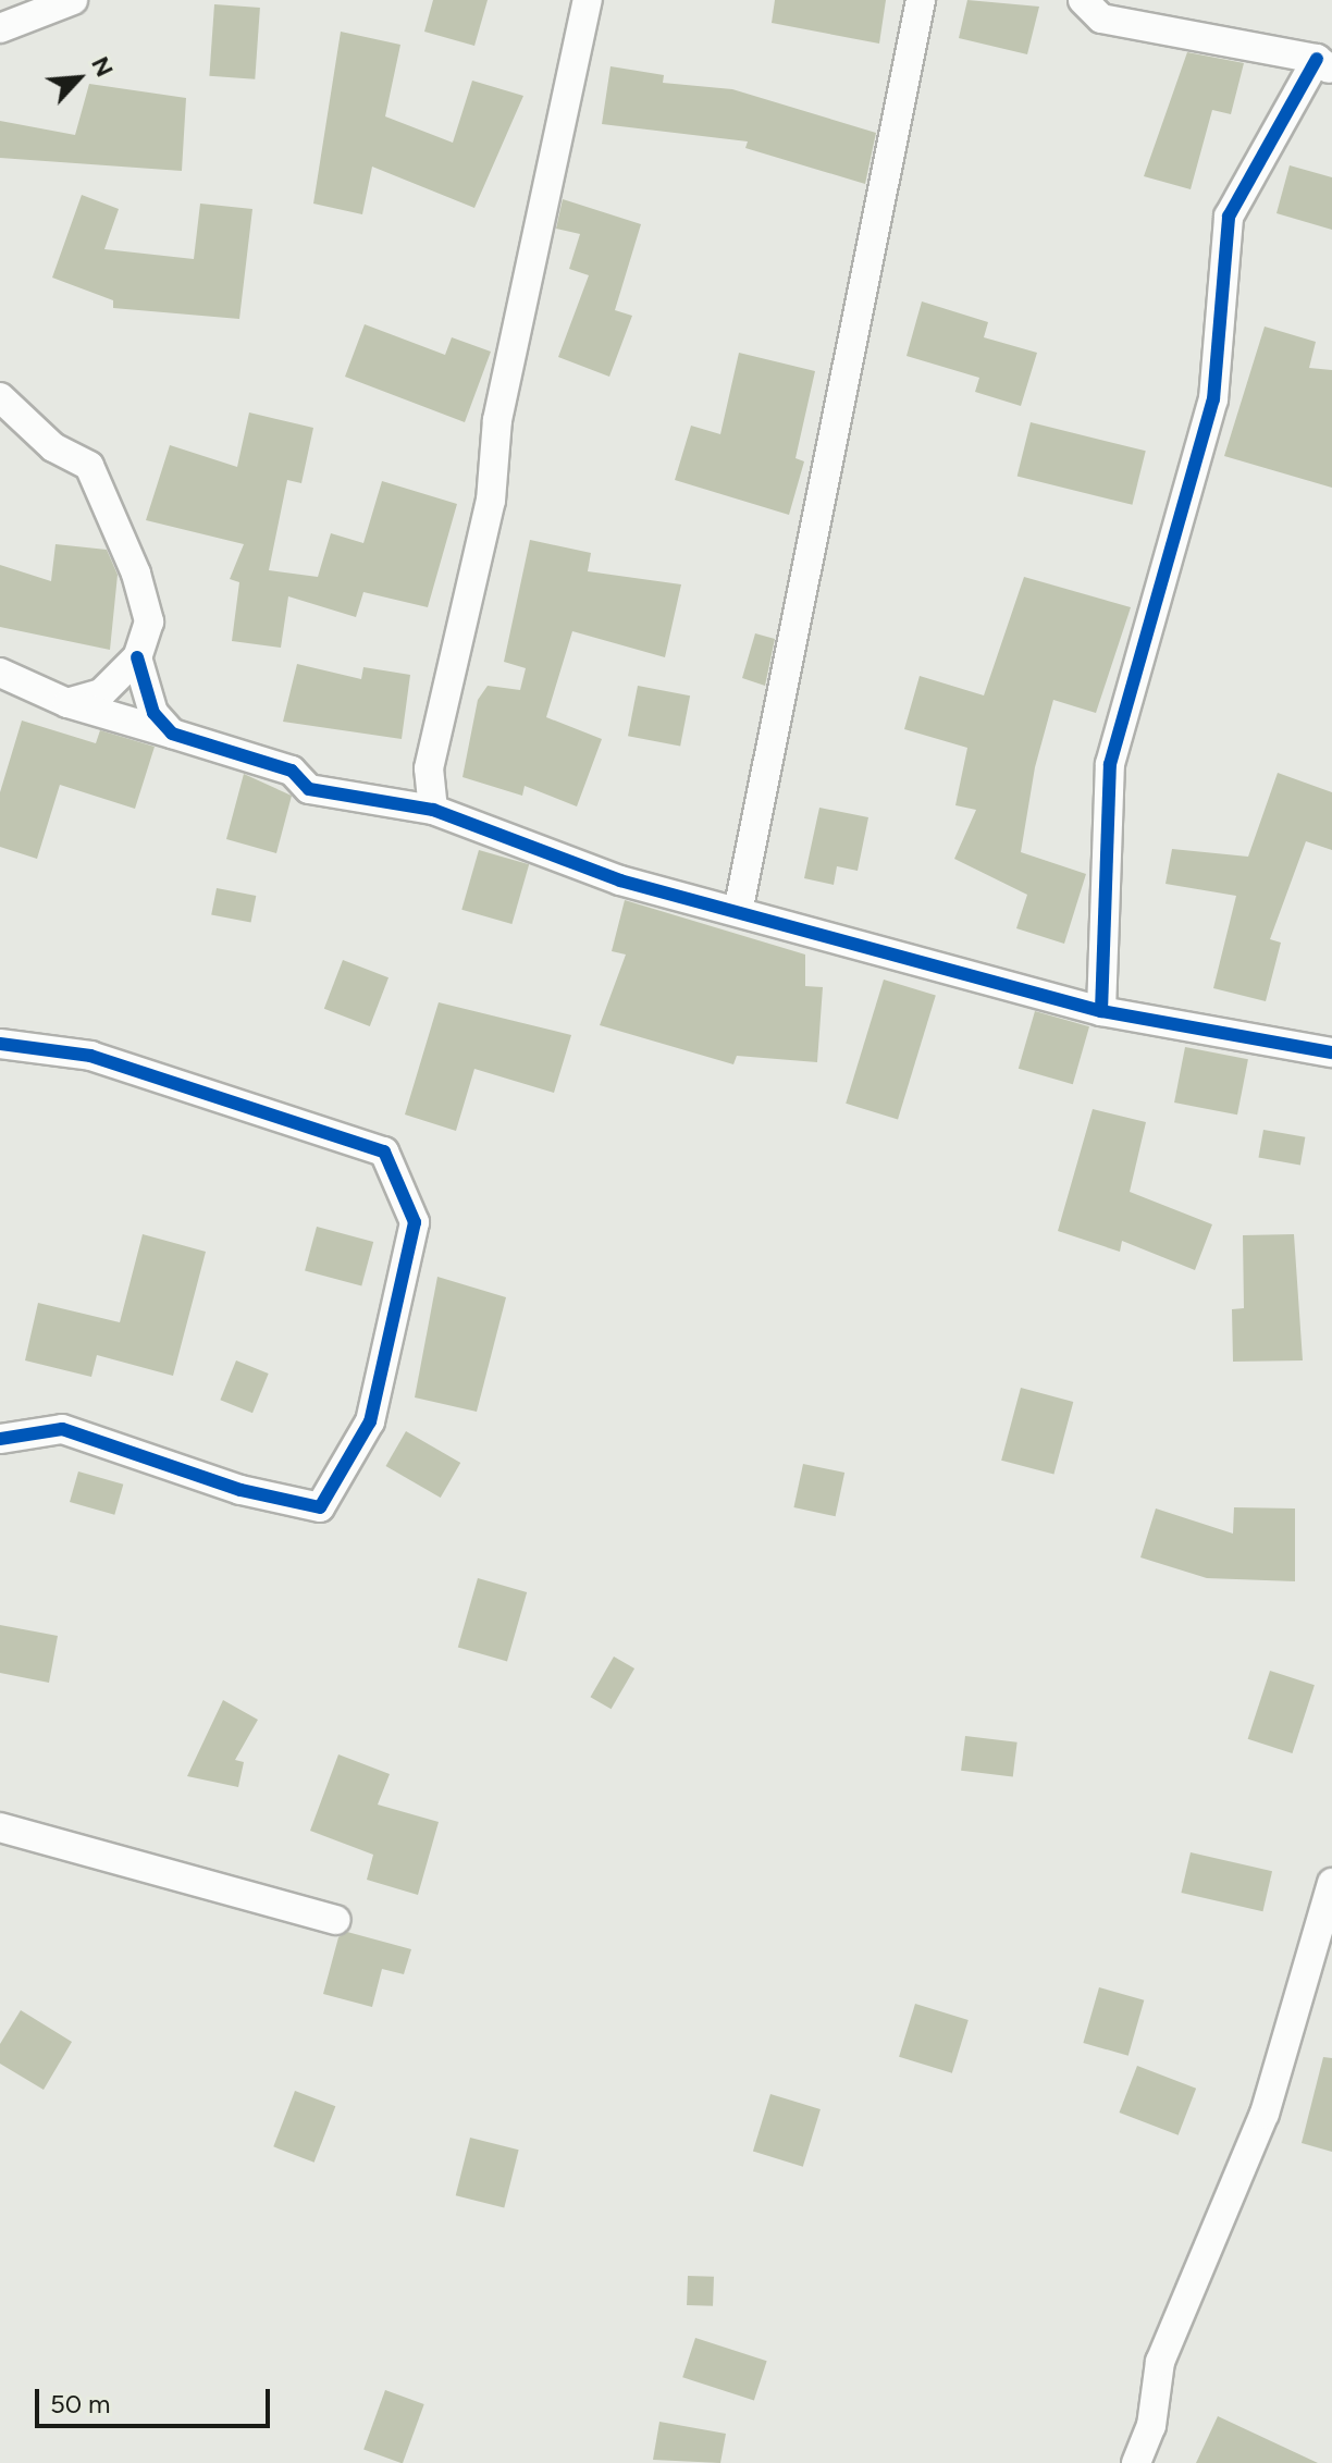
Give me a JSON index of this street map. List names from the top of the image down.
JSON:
{
  "scale_bar": "50 m",
  "north": "top right"
}
